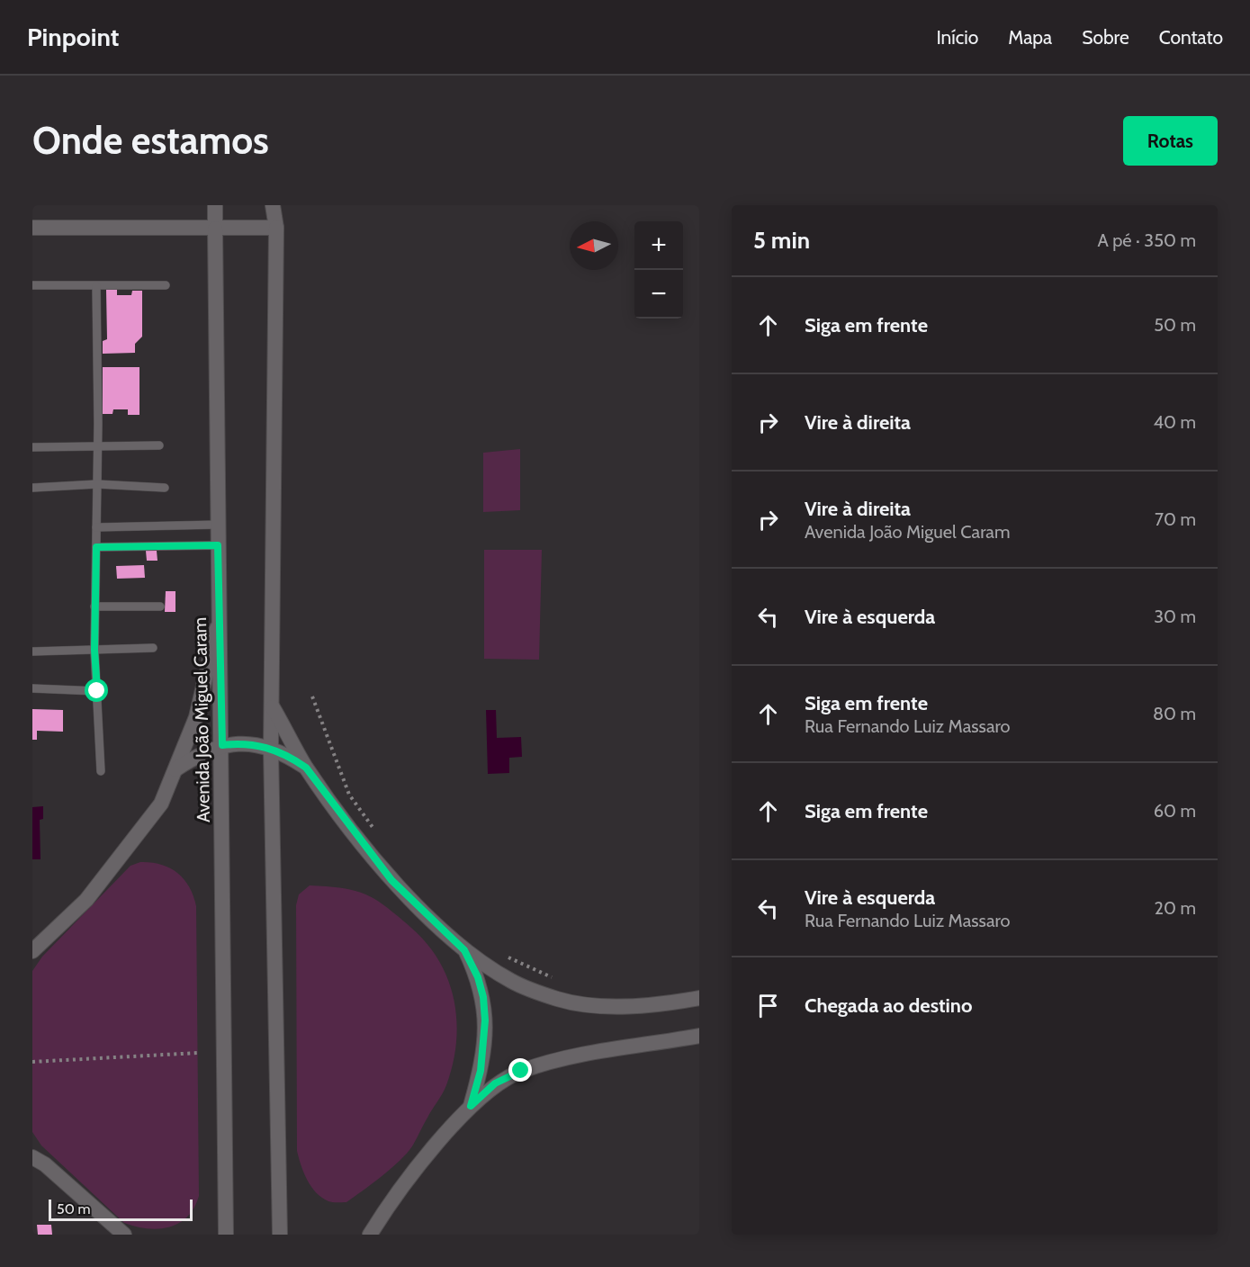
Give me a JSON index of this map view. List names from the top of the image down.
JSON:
{
  "streets": {
    "street": ["Avenida João Miguel Caram"]
  },
  "scale_bar": "50 m",
  "north": "left",
  "page": {
    "header": "Pinpoint",
    "nav": [
      "Início",
      "Mapa",
      "Sobre",
      "Contato"
    ],
    "buttons": "Rotas",
    "title": "Onde estamos",
    "heading": ["5 min", "A pé · 350 m"],
    "map_buttons": ["+", "−"],
    "list": [
      ["Siga em frente", "50 m"],
      ["Vire à direita", "40 m"],
      ["Vire à direita", "Avenida João Miguel Caram", "70 m"],
      ["Vire à esquerda", "30 m"],
      ["Siga em frente", "Rua Fernando Luiz Massaro", "80 m"],
      ["Siga em frente", "60 m"],
      ["Vire à esquerda", "Rua Fernando Luiz Massaro", "20 m"],
      "Chegada ao destino"
    ],
    "scale": "50 m"
  }
}
